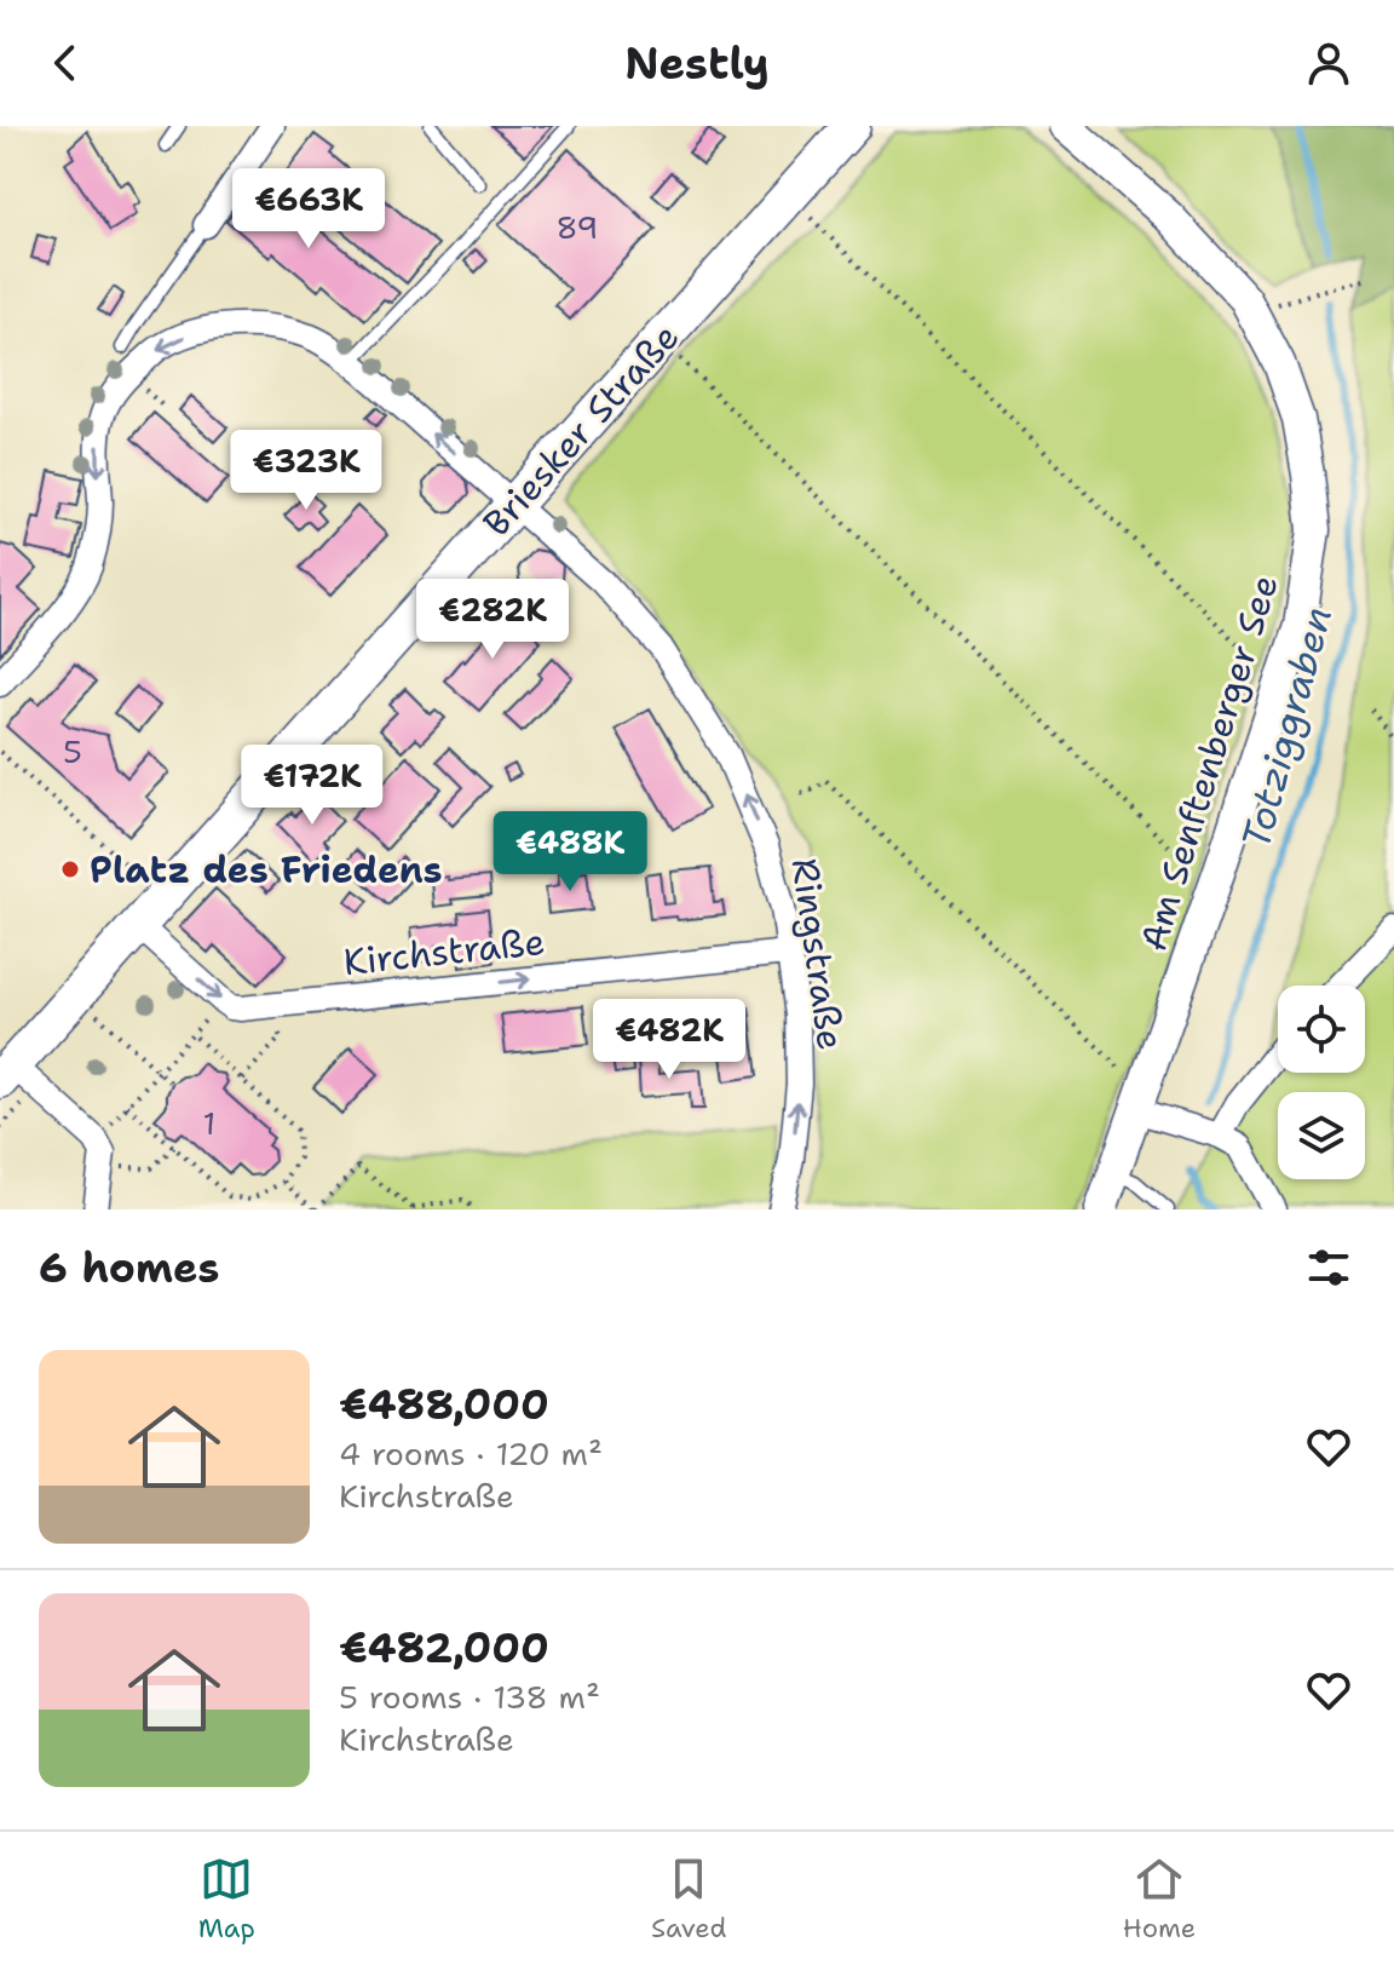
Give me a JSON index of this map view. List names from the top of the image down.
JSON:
{
  "streets": {
    "main road": ["Briesker Straße"],
    "street": ["Am Senftenberger See", "Kirchstraße", "Ringstraße"]
  },
  "crossings": [
    ["Briesker Straße", "Ringstraße"],
    ["Kirchstraße", "Ringstraße"]
  ],
  "one_way": ["Kirchstraße"],
  "water": ["Totziggraben"],
  "places": ["Platz des Friedens"],
  "house_numbers": ["89", "5", "1"],
  "page": {
    "header": "Nestly",
    "price": [
      "€663K",
      "€323K",
      "€282K",
      "€172K",
      "€488K",
      "€482K"
    ],
    "heading": "6 homes",
    "list": [
      {
        "name": "€488,000",
        "note": "4 rooms · 120 m² · Kirchstraße"
      },
      {
        "name": "€482,000",
        "note": "5 rooms · 138 m² · Kirchstraße"
      }
    ],
    "tabs": ["Map", "Saved", "Home"]
  }
}
